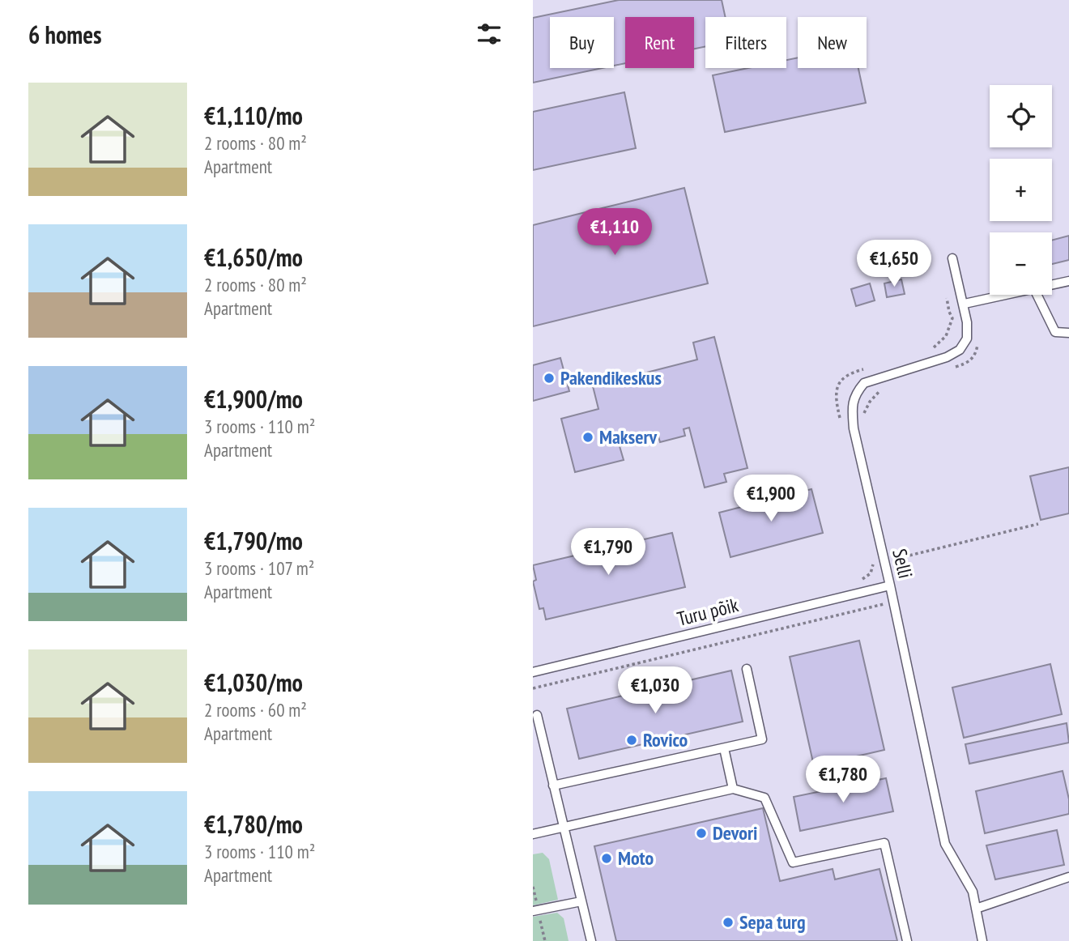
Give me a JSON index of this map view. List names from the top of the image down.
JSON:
{
  "streets": {
    "lane": ["Selli", "Turu põik"]
  },
  "crossings": [
    ["Selli", "Turu põik"]
  ],
  "places": [
    "Pakendikeskus",
    "Makserv",
    "Rovico",
    "Devori",
    "Moto",
    "Sepa turg"
  ],
  "page": {
    "heading": "6 homes",
    "chip": [
      "Buy",
      "Rent",
      "Filters",
      "New"
    ],
    "list": [
      {
        "name": "€1,110/mo",
        "note": "2 rooms · 80 m² · Apartment"
      },
      {
        "name": "€1,650/mo",
        "note": "2 rooms · 80 m² · Apartment"
      },
      {
        "name": "€1,900/mo",
        "note": "3 rooms · 110 m² · Apartment"
      },
      {
        "name": "€1,790/mo",
        "note": "3 rooms · 107 m² · Apartment"
      },
      {
        "name": "€1,030/mo",
        "note": "2 rooms · 60 m² · Apartment"
      },
      {
        "name": "€1,780/mo",
        "note": "3 rooms · 110 m² · Apartment"
      }
    ],
    "map_buttons": ["+", "−"],
    "price": [
      "€1,110",
      "€1,650",
      "€1,900",
      "€1,790",
      "€1,030",
      "€1,780"
    ]
  }
}
